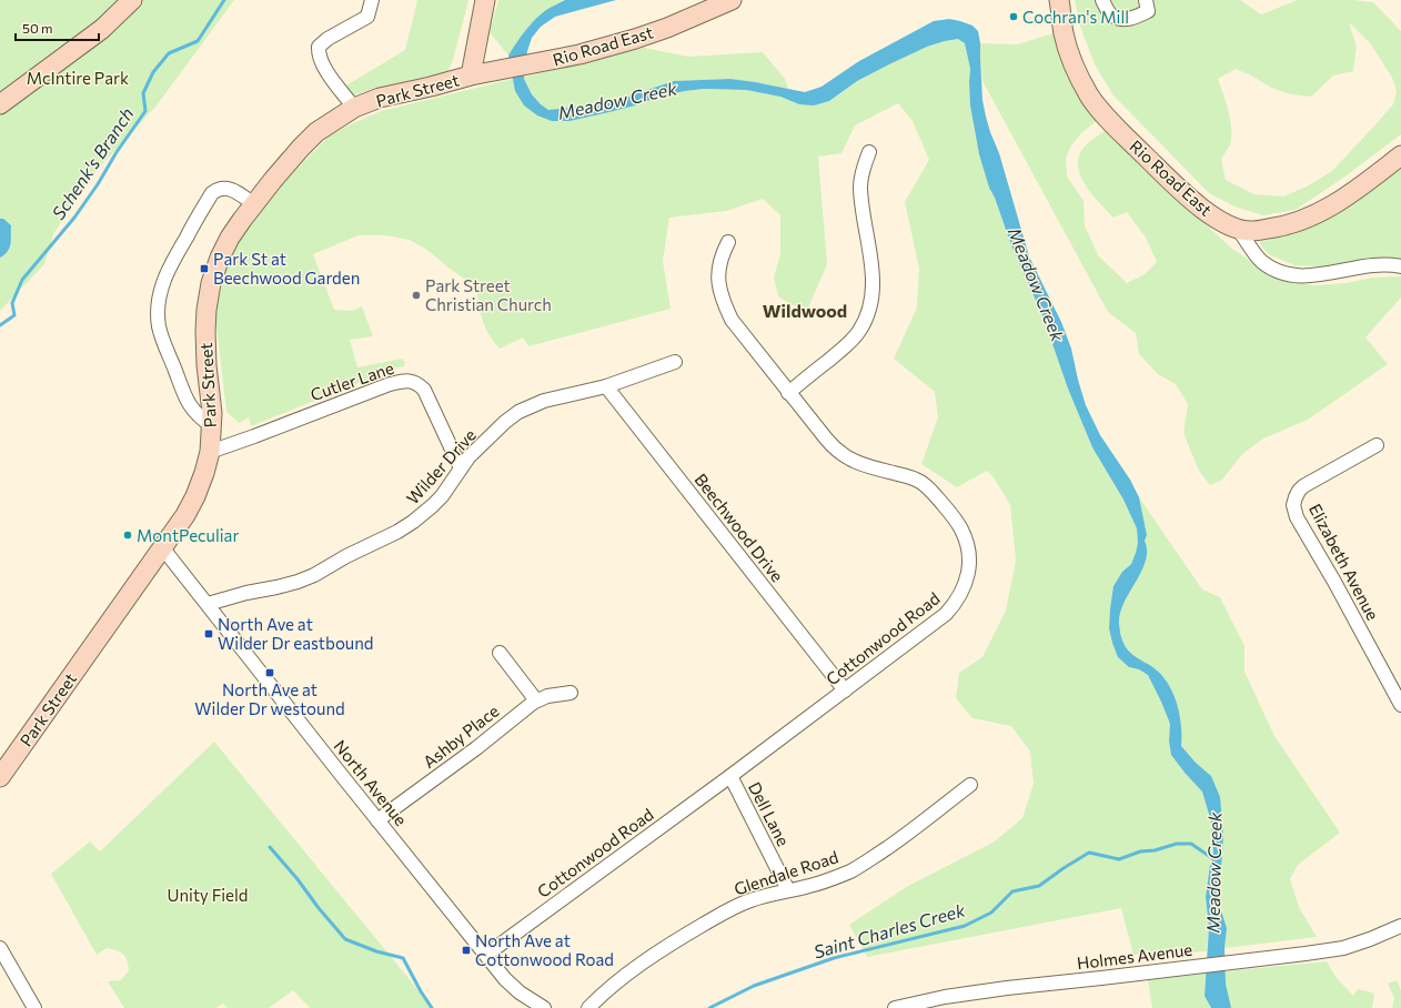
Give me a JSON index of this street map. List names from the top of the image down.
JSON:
{
  "streets": {
    "street": [
      "Rio Road East",
      "Park Street",
      "Cutler Lane",
      "Wilder Drive",
      "Beechwood Drive",
      "Elizabeth Avenue",
      "Cottonwood Road",
      "Ashby Place",
      "North Avenue",
      "Dell Lane",
      "Glendale Road",
      "Holmes Avenue"
    ]
  },
  "crossings": [
    ["Rio Road East", "Park Street"],
    ["Park Street", "Cutler Lane"],
    ["Park Street", "North Avenue"],
    ["Cutler Lane", "Wilder Drive"],
    ["Wilder Drive", "Beechwood Drive"],
    ["Wilder Drive", "North Avenue"],
    ["Beechwood Drive", "Cottonwood Road"],
    ["Cottonwood Road", "North Avenue"],
    ["Cottonwood Road", "Dell Lane"],
    ["Ashby Place", "North Avenue"],
    ["Dell Lane", "Glendale Road"]
  ],
  "districts": ["Wildwood"],
  "water": ["Meadow Creek", "Schenk's Branch", "Saint Charles Creek"],
  "parks": ["McIntire Park", "Unity Field"],
  "places": {
    "other": ["Cochran's Mill", "Park Street Christian Church", "MontPeculiar"],
    "transit": [
      "Park St at Beechwood Garden",
      "North Ave at Wilder Dr eastbound",
      "North Ave at Wilder Dr westound",
      "North Ave at Cottonwood Road"
    ]
  },
  "scale_bar": "50 m"
}
